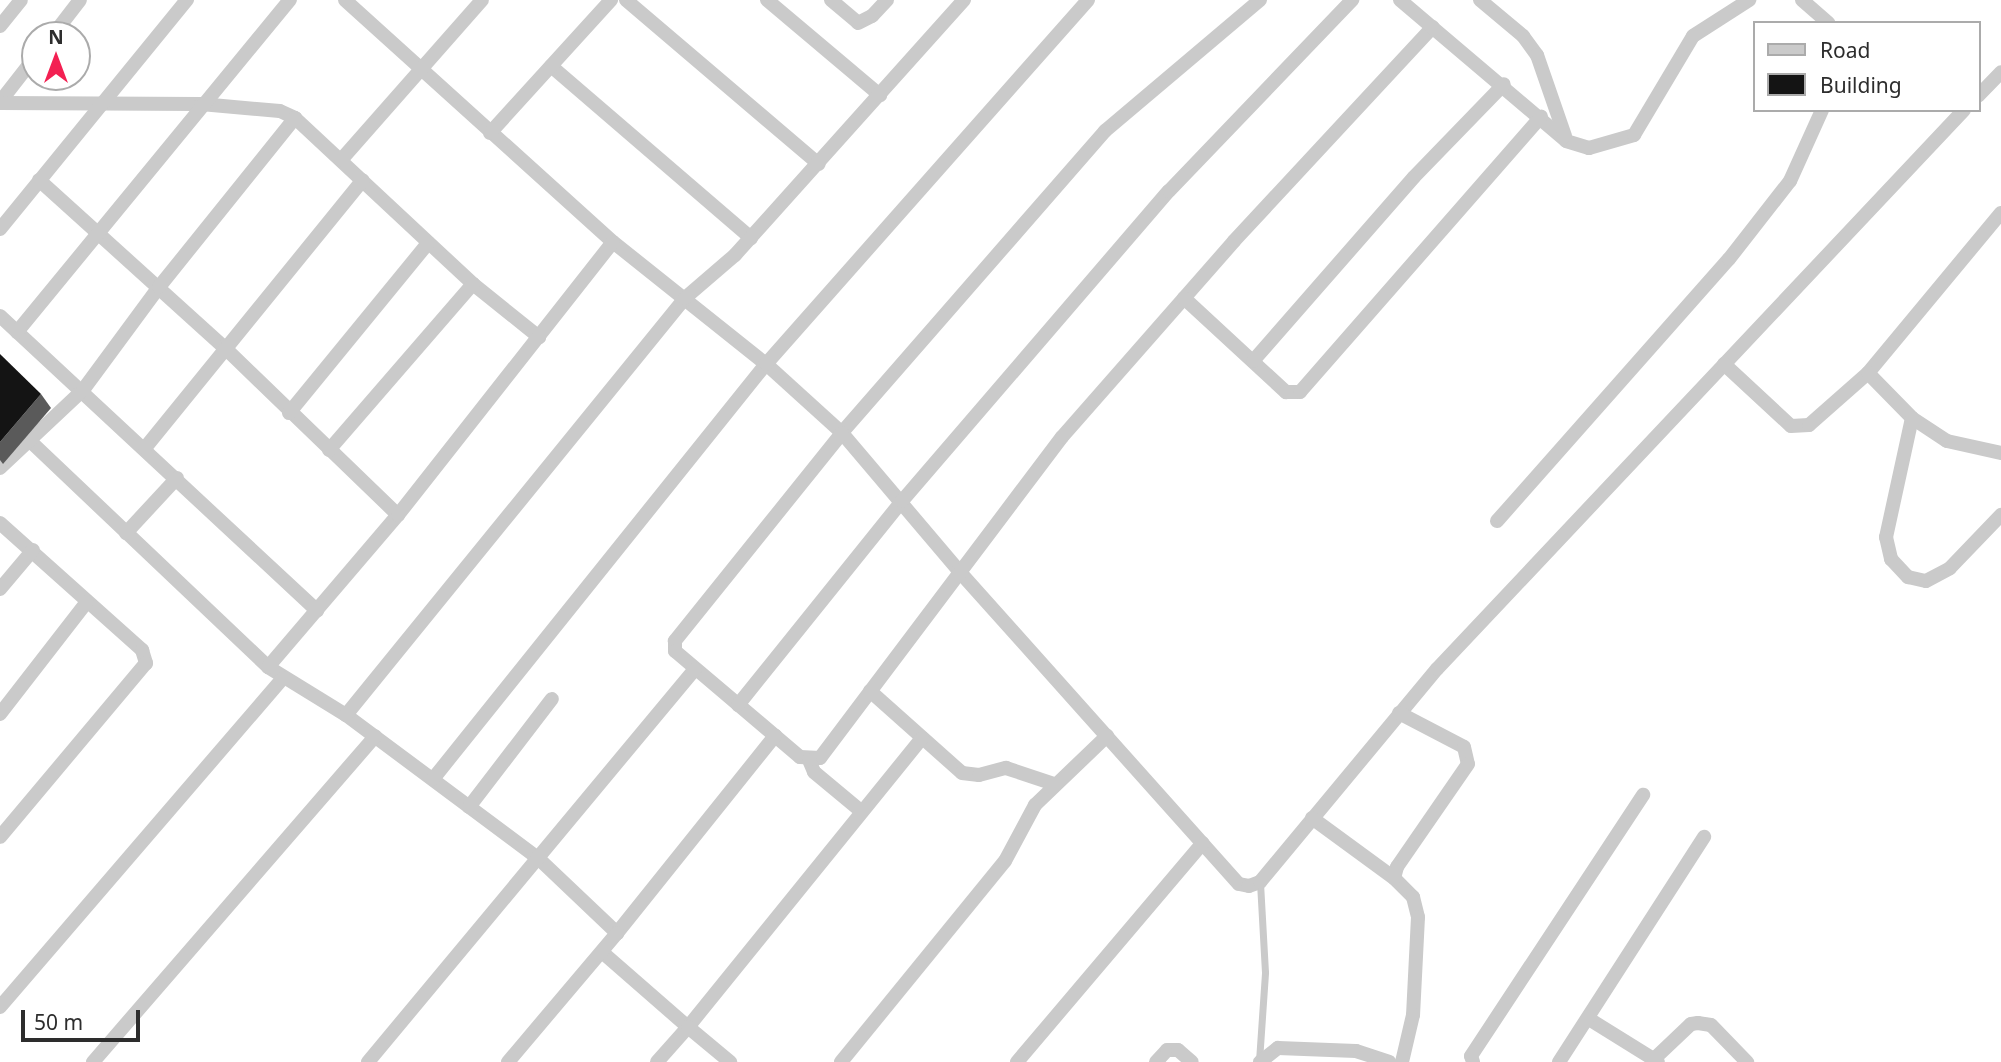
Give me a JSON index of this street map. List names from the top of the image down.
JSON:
{
  "legend": ["Road", "Building"],
  "scale_bar": "50 m",
  "north": "top"
}
